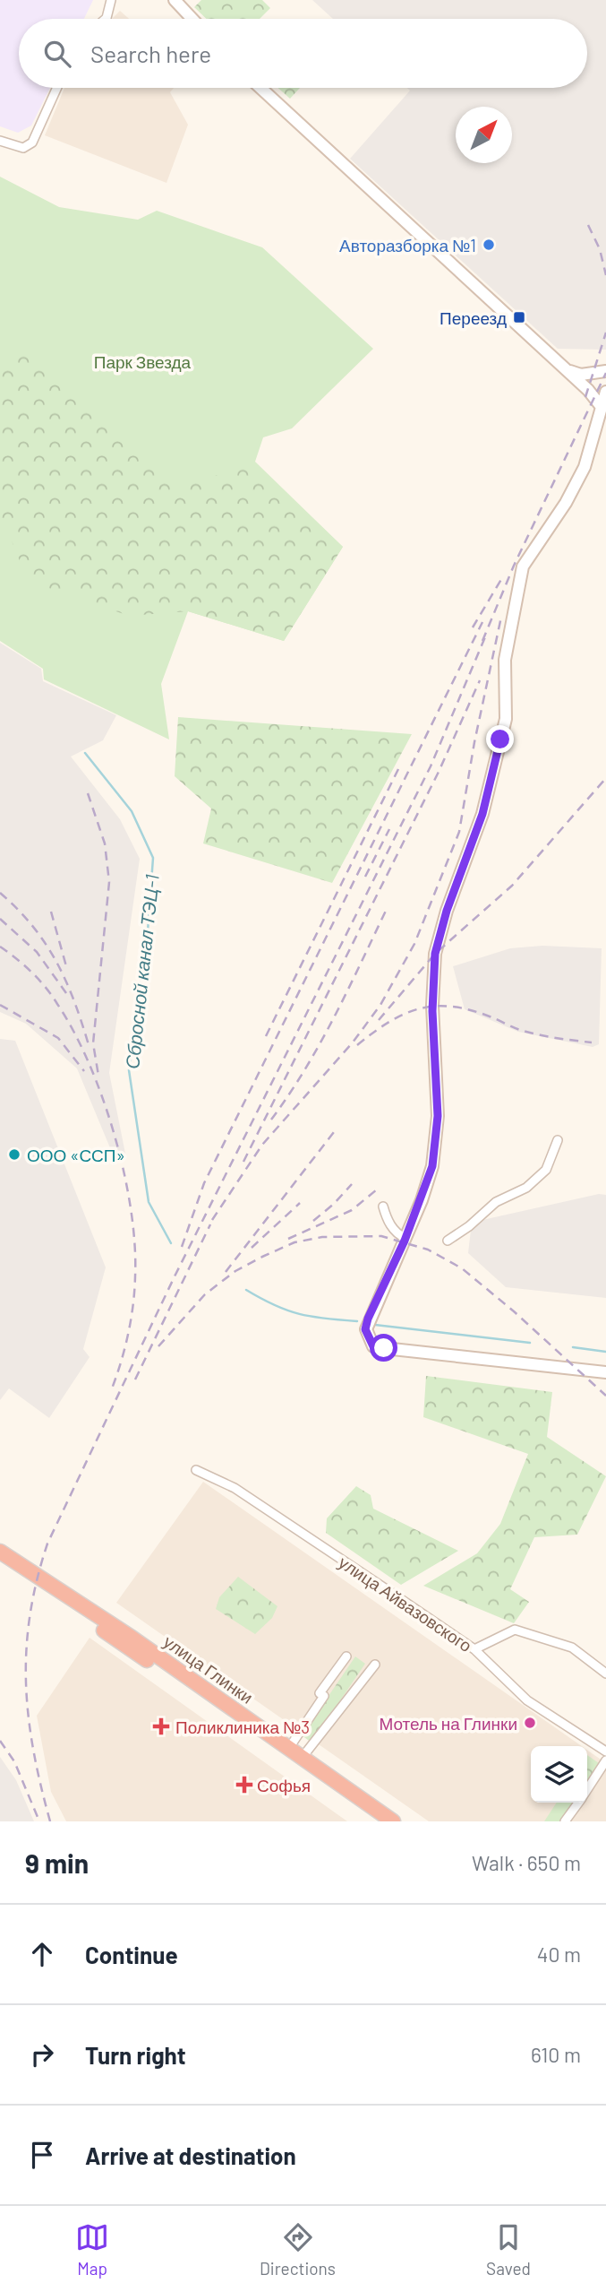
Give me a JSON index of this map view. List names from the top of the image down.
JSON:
{
  "streets": {
    "highway": ["улица Глинки"],
    "street": ["улица Айвазовского"]
  },
  "water": ["Сбросной канал ТЭЦ-1"],
  "parks": ["Парк Звезда"],
  "places": {
    "other": ["Авторазборка №1", "ООО «ССП»", "Мотель на Глинки"],
    "transit": ["Переезд"],
    "health": ["Поликлиника №3", "Софья"]
  },
  "north": "top right",
  "page": {
    "search": "Search here",
    "heading": ["9 min", "Walk · 650 m"],
    "list": [
      ["Continue", "40 m"],
      ["Turn right", "610 m"],
      "Arrive at destination"
    ],
    "nav": ["Map", "Directions", "Saved"]
  }
}
